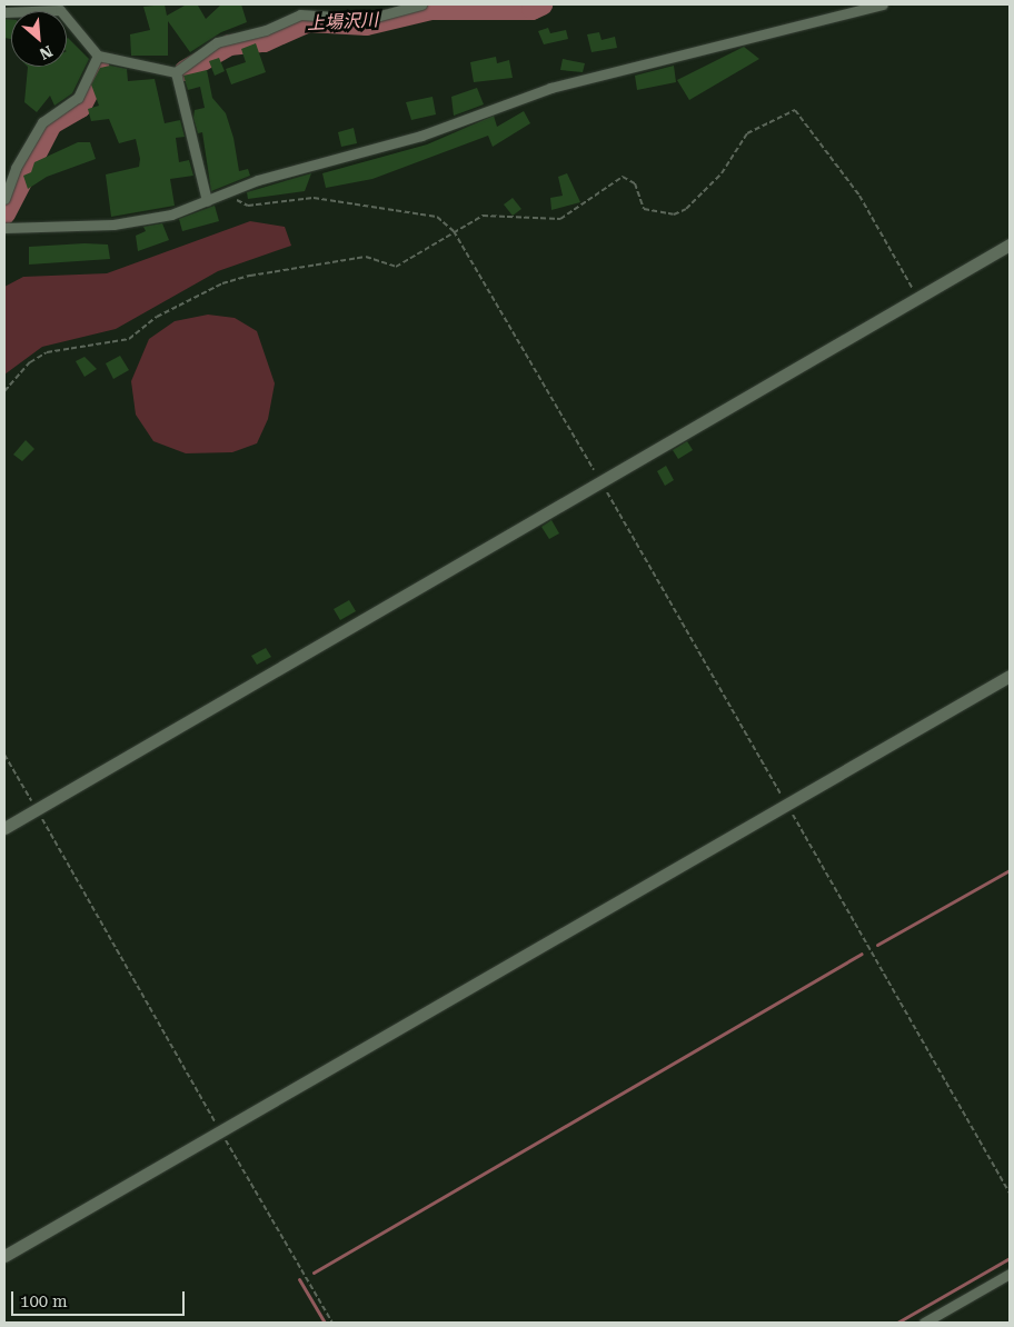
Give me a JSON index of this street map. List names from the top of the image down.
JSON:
{
  "water": ["上場沢川"],
  "scale_bar": "100 m",
  "north": "bottom right"
}
